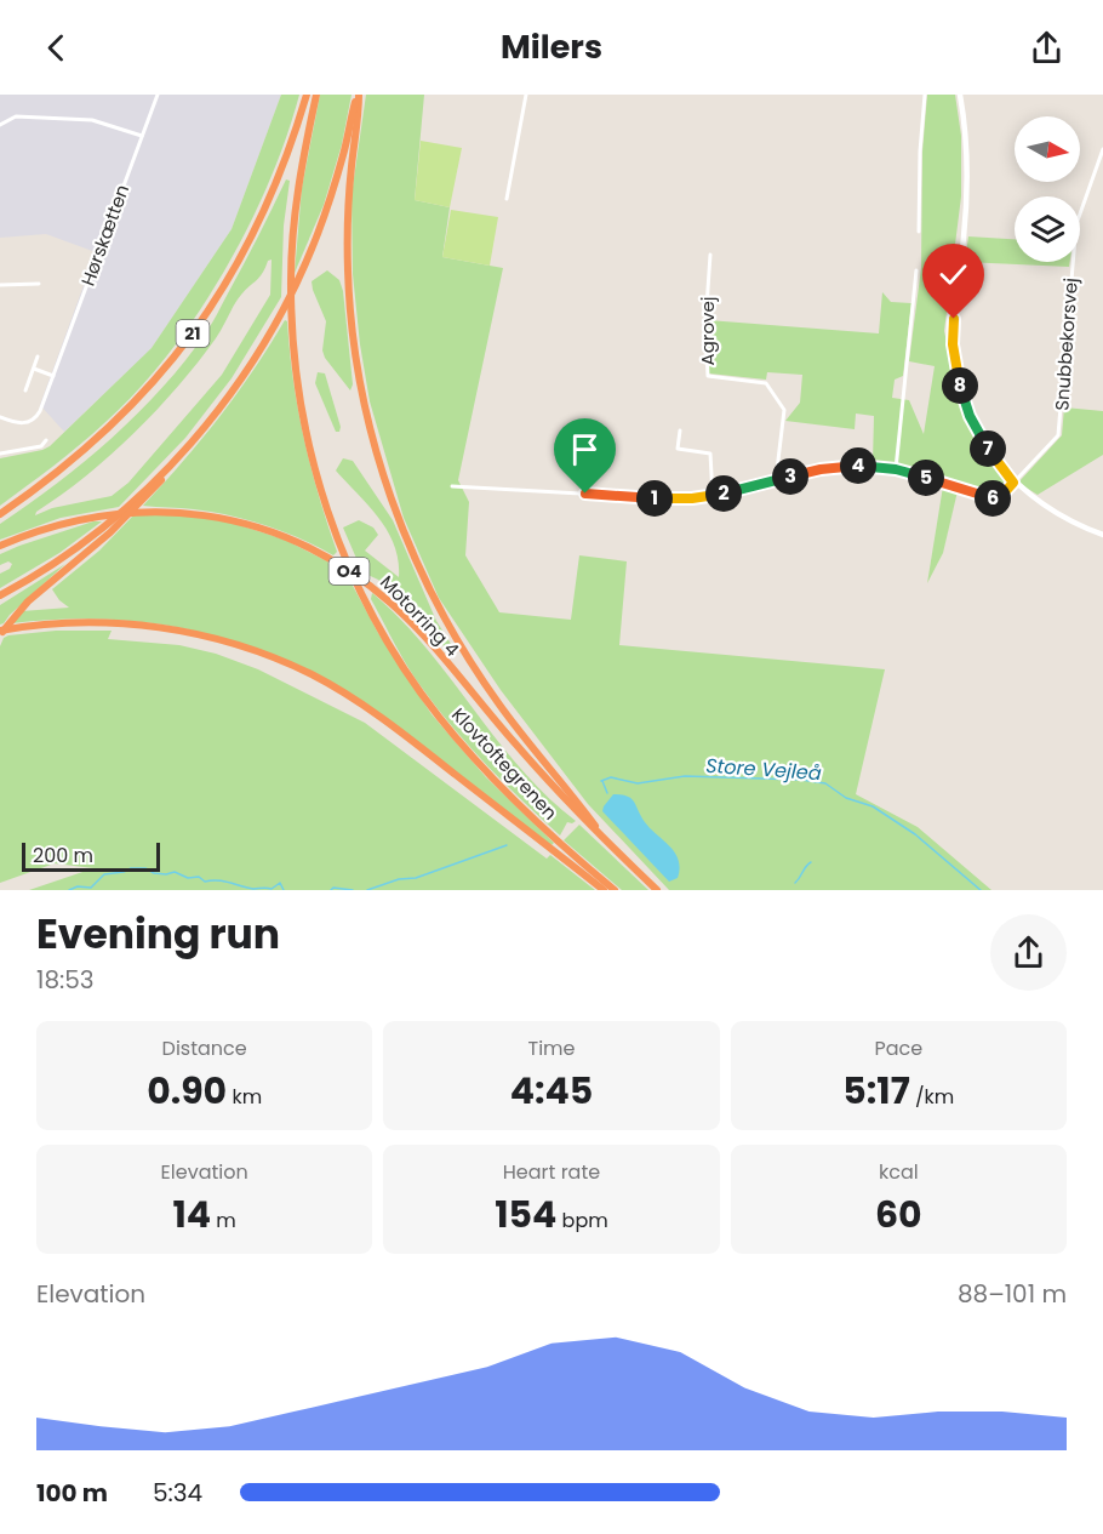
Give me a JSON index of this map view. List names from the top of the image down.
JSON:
{
  "streets": {
    "highway": [
      "21",
      "O4",
      "Motorring 4",
      "Klovtoftegrenen"
    ],
    "street": ["Hørskætten", "Agrovej", "Snubbekorsvej"]
  },
  "crossings": [
    ["Motorring 4", "Klovtoftegrenen"]
  ],
  "water": ["Store Vejleå"],
  "scale_bar": "200 m",
  "north": "right",
  "page": {
    "header": "Milers",
    "pins": [
      "8",
      "7",
      "4",
      "3",
      "5",
      "2",
      "1",
      "6"
    ],
    "scale": "200 m",
    "heading": ["Evening run", "18:53"],
    "stats": [
      ["Distance", "0.90 km"],
      ["Time", "4:45"],
      ["Pace", "5:17 /km"],
      ["Elevation", "14 m"],
      ["Heart rate", "154 bpm"],
      ["kcal", "60"]
    ],
    "chart": ["Elevation", "88–101 m"],
    "list": [
      {
        "name": "100 m",
        "note": "5:34"
      }
    ]
  }
}
